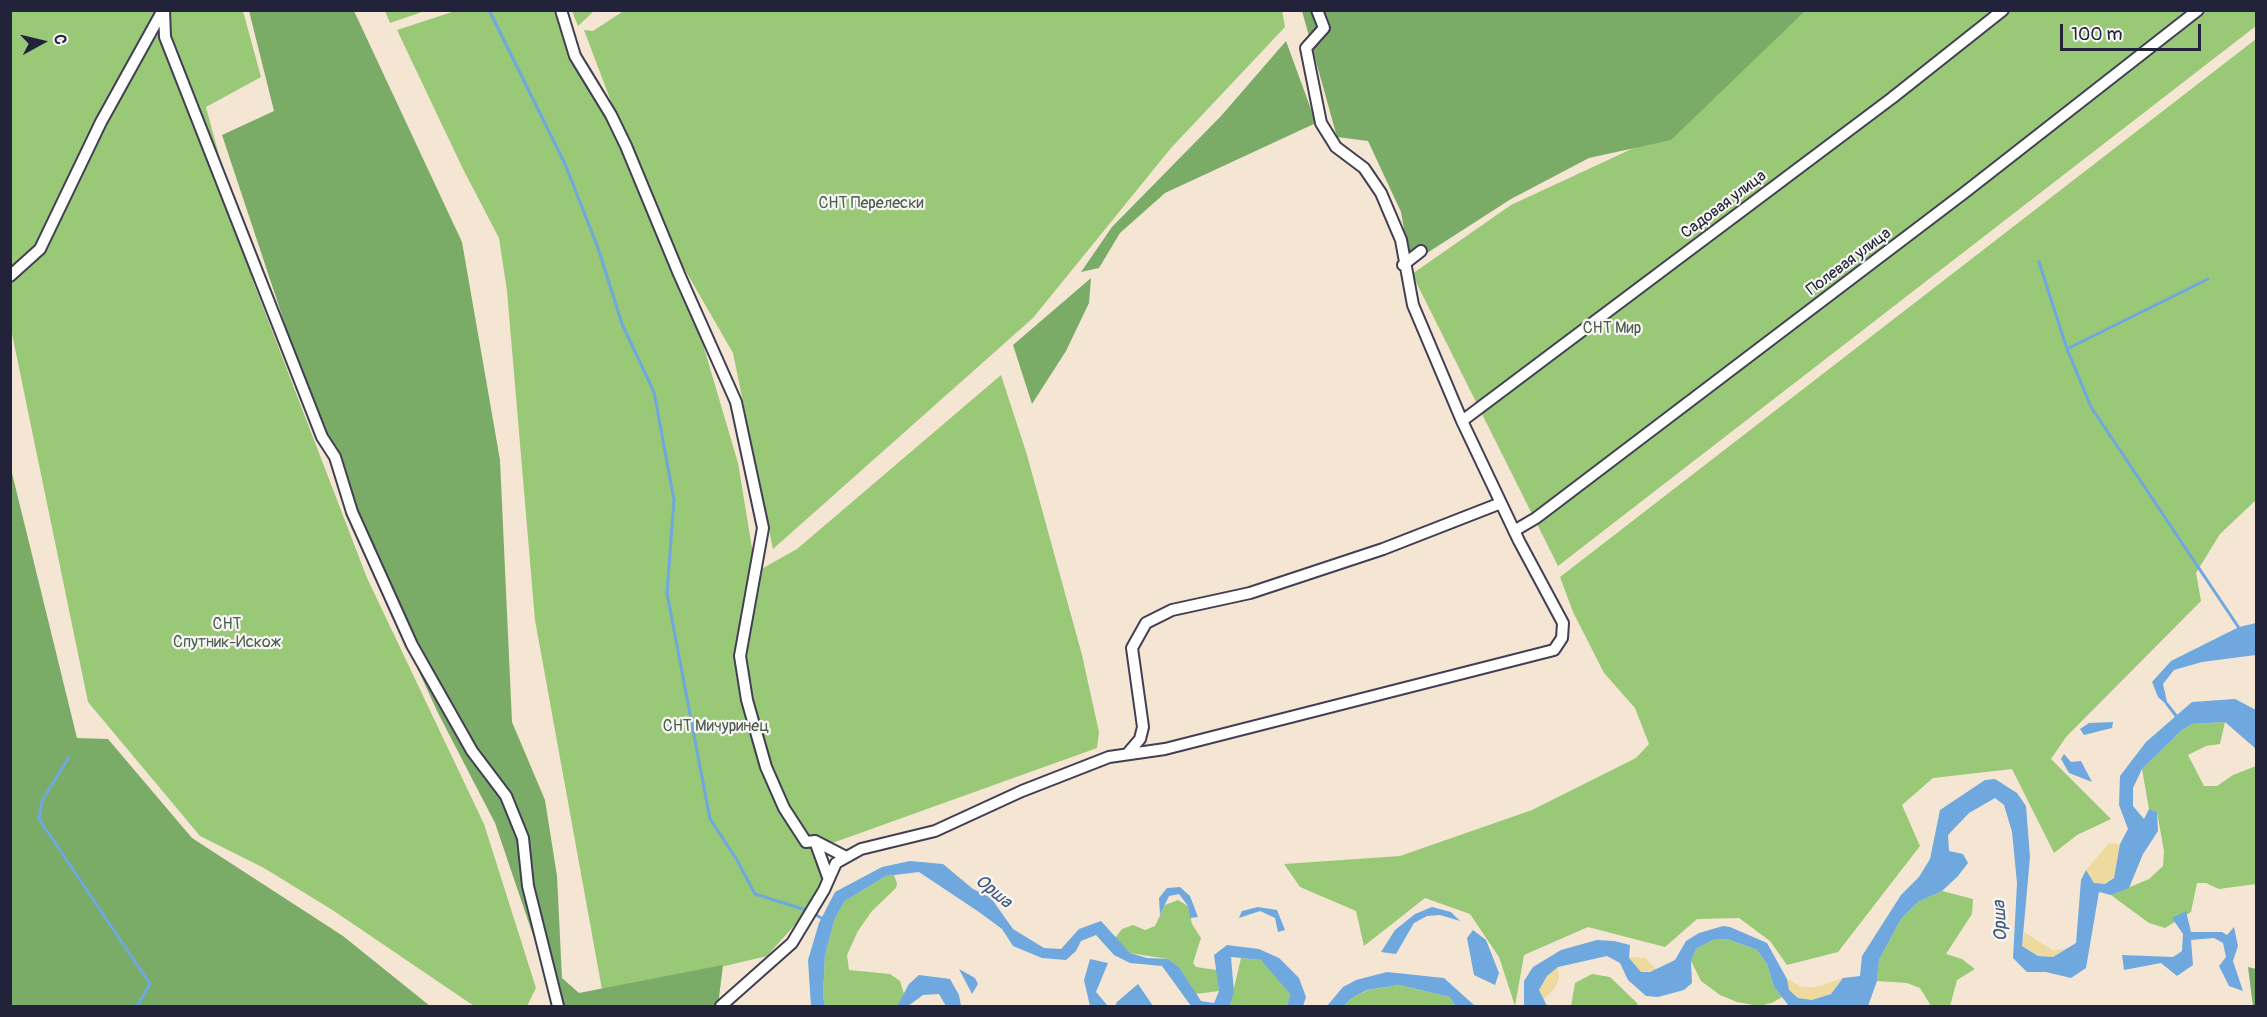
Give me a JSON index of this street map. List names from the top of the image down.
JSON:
{
  "streets": {
    "street": ["Садовая улица", "Полевая улица"]
  },
  "water": ["Орша"],
  "parks": [
    "СНТ Перелески",
    "СНТ Мир",
    "СНТ Спутник-Искож",
    "СНТ Мичуринец"
  ],
  "scale_bar": "100 m",
  "north": "right"
}
